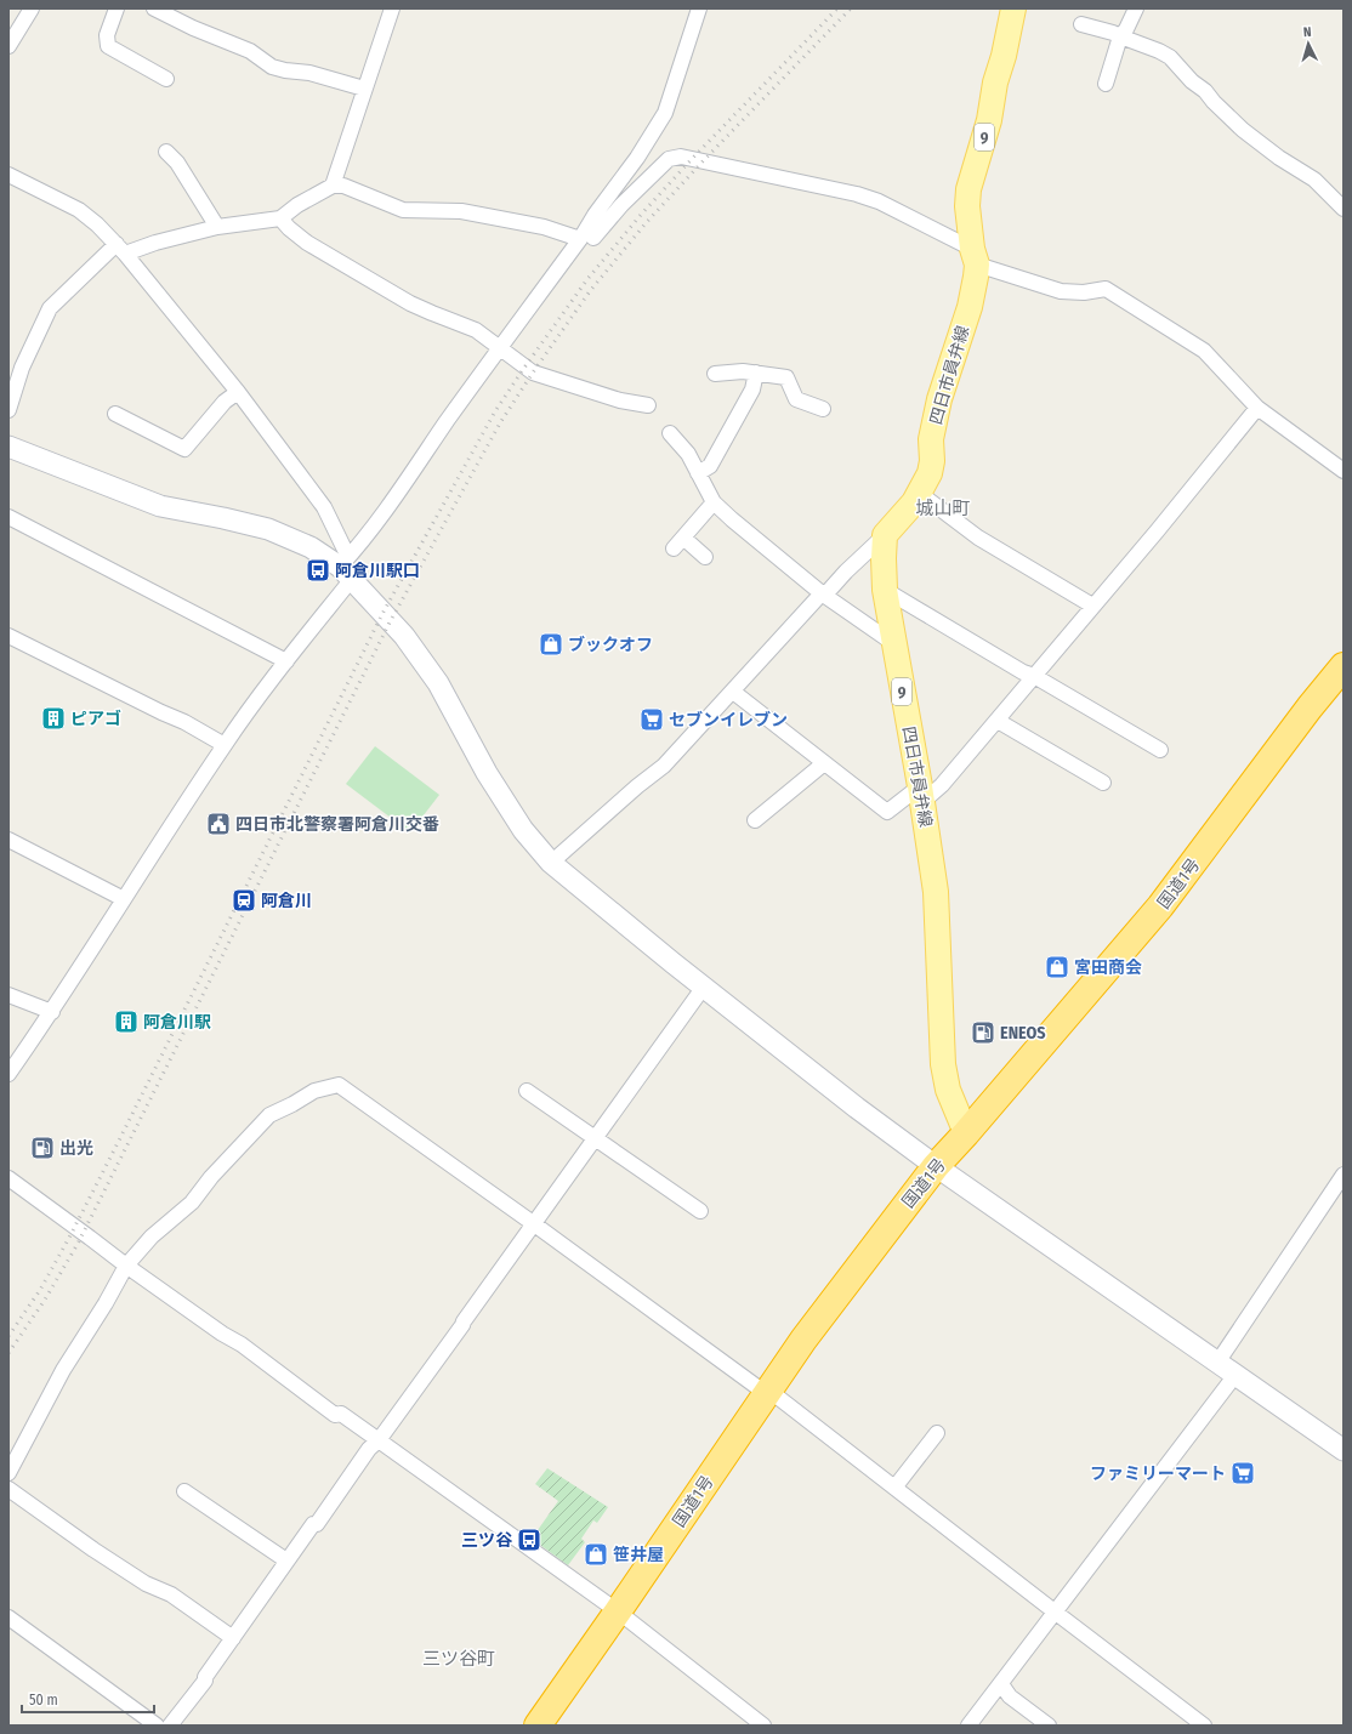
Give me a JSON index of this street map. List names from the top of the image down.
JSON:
{
  "streets": {
    "highway": ["国道1号"],
    "main road": ["9", "四日市員弁線"]
  },
  "crossings": [
    ["四日市員弁線", "国道1号"]
  ],
  "districts": ["城山町", "三ツ谷町"],
  "places": {
    "bus stop": ["阿倉川駅口", "三ツ谷"],
    "shop": ["ブックオフ", "宮田商会", "笹井屋"],
    "building": ["ピアゴ", "阿倉川駅"],
    "supermarket": ["セブンイレブン", "ファミリーマート"],
    "public building": ["四日市北警察署阿倉川交番"],
    "station": ["阿倉川"],
    "fuel station": ["ENEOS", "出光"]
  },
  "scale_bar": "50 m",
  "north": "top"
}
